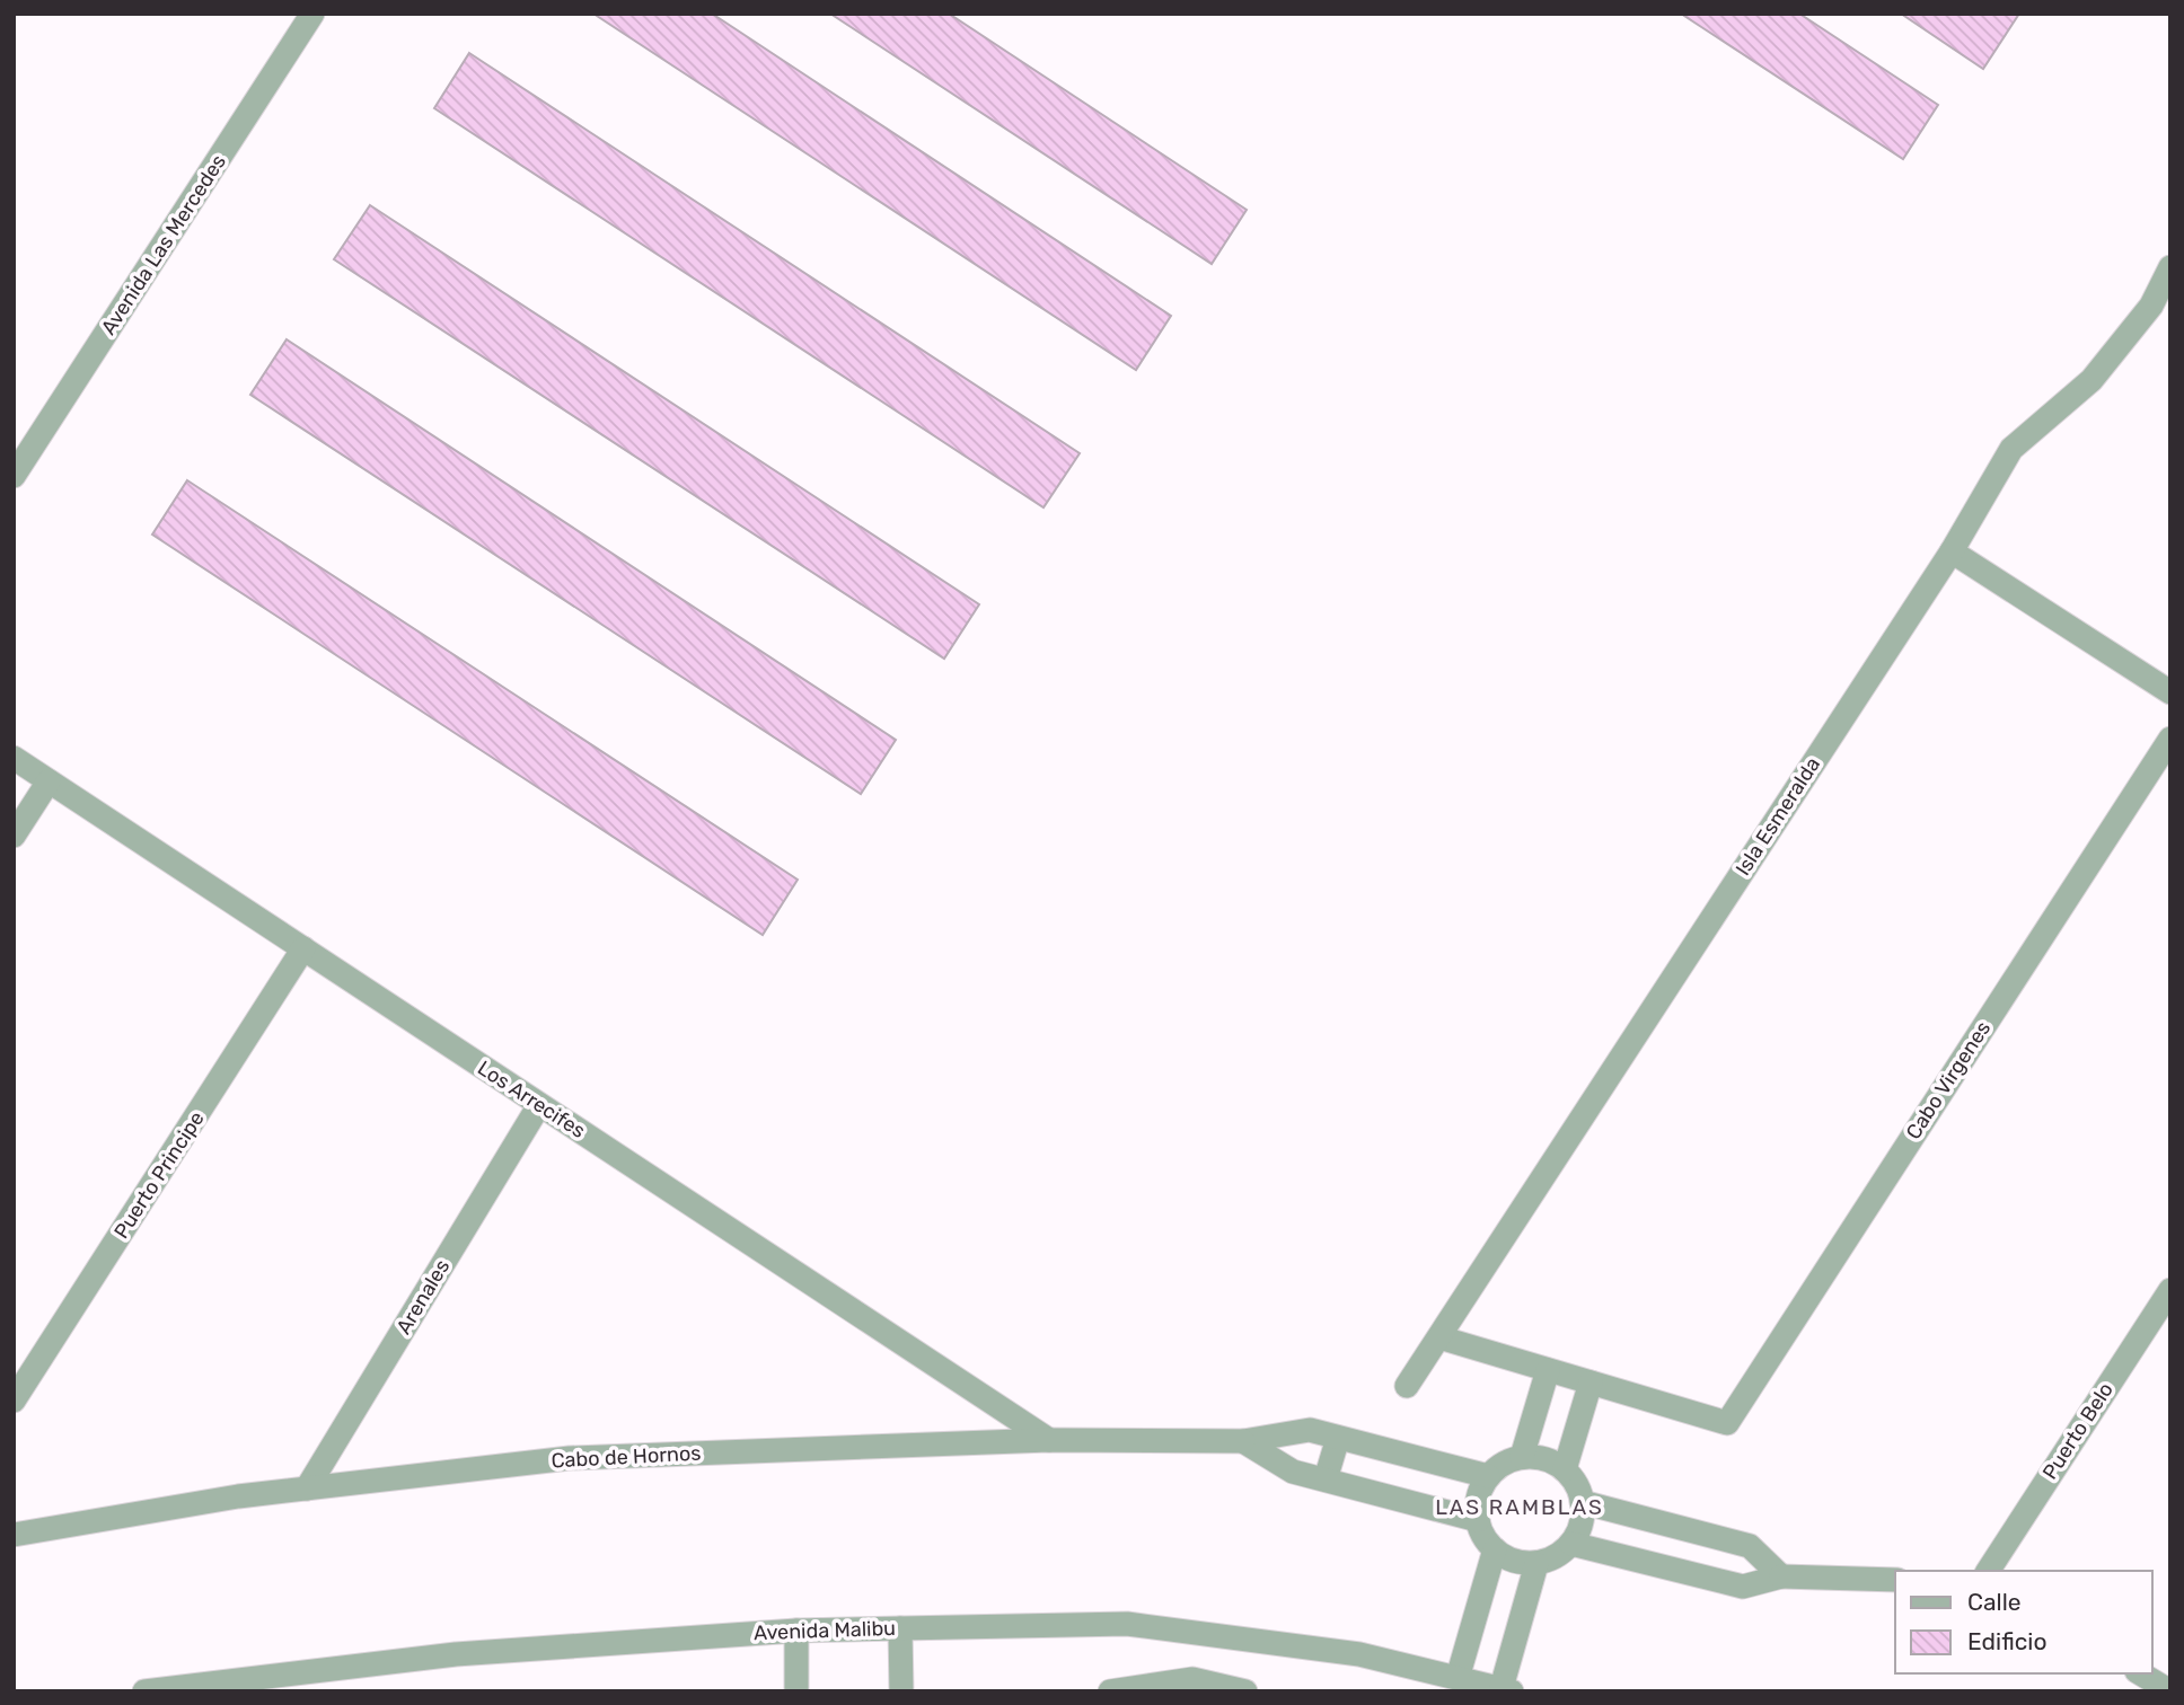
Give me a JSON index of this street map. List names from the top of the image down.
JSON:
{
  "streets": {
    "street": [
      "Avenida Las Mercedes",
      "Isla Esmeralda",
      "Cabo Virgenes",
      "Los Arrecifes",
      "Puerto Principe",
      "Arenales",
      "Puerto Belo",
      "Cabo de Hornos",
      "Avenida Malibu"
    ]
  },
  "crossings": [
    ["Los Arrecifes", "Puerto Principe"],
    ["Los Arrecifes", "Arenales"],
    ["Los Arrecifes", "Cabo de Hornos"],
    ["Arenales", "Cabo de Hornos"]
  ],
  "districts": ["LAS RAMBLAS"],
  "legend": ["Calle", "Edificio"]
}
